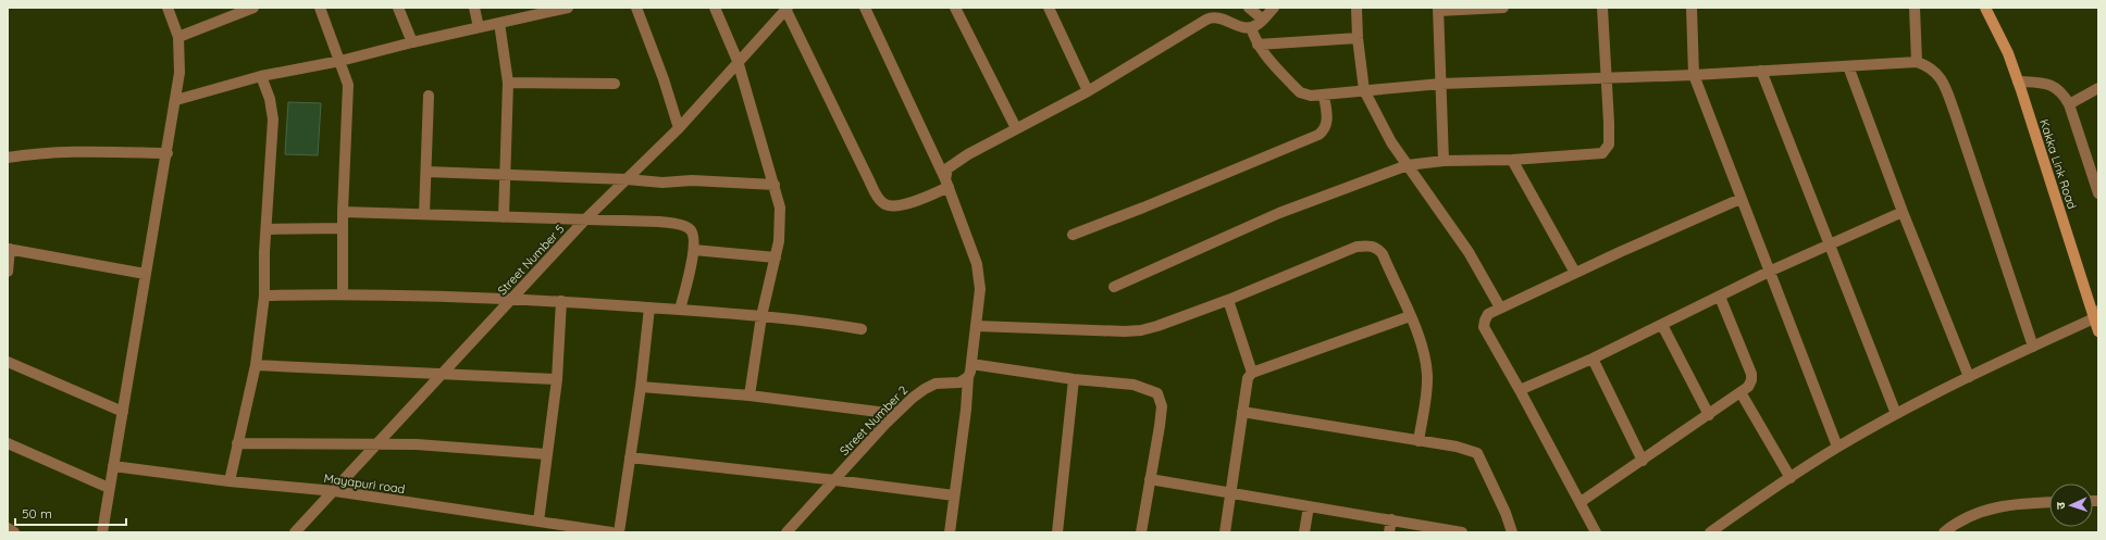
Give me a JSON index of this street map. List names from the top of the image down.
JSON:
{
  "streets": {
    "street": [
      "Kakka Link Road",
      "Street Number 5",
      "Street Number 2",
      "Mayapuri road"
    ]
  },
  "crossings": [
    ["Street Number 5", "Mayapuri road"]
  ],
  "scale_bar": "50 m",
  "north": "left"
}
